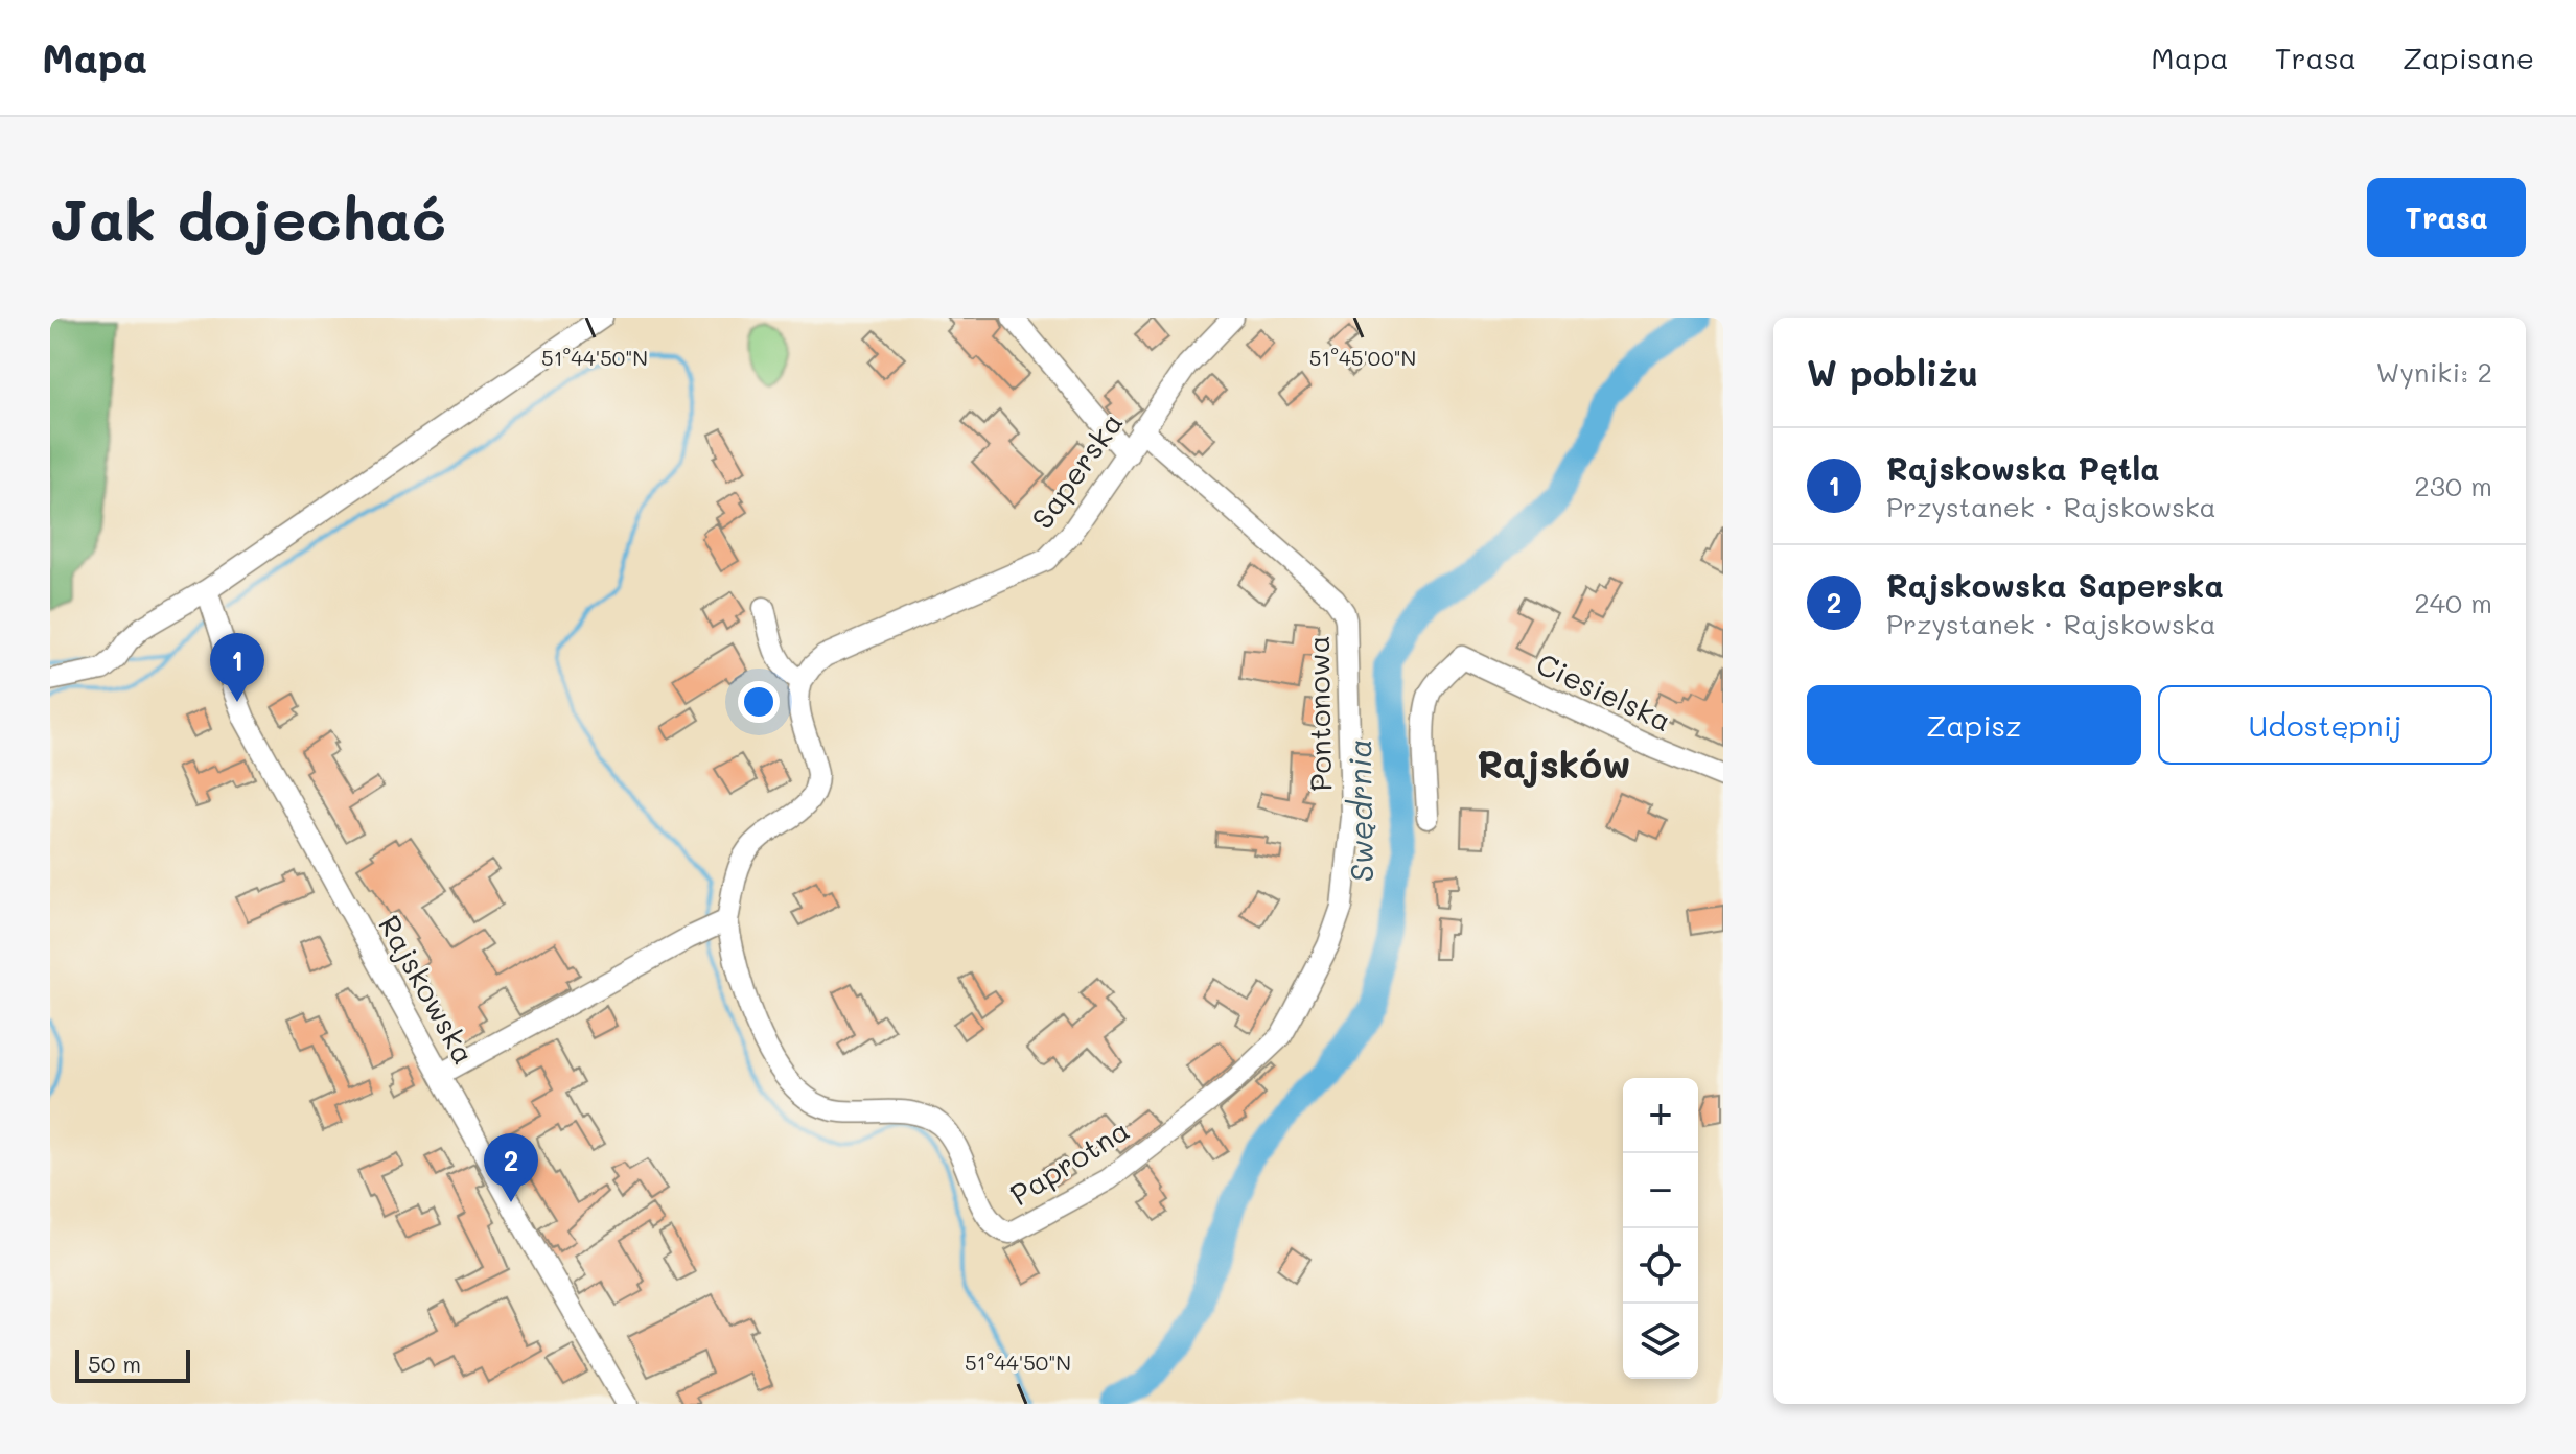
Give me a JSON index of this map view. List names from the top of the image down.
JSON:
{
  "streets": {
    "street": [
      "Saperska",
      "Ciesielska",
      "Pontonowa",
      "Rajskowska",
      "Paprotna"
    ]
  },
  "crossings": [
    ["Saperska", "Pontonowa"],
    ["Pontonowa", "Paprotna"]
  ],
  "districts": ["Rajsków"],
  "water": ["Swędrnia"],
  "scale_bar": "50 m",
  "page": {
    "header": "Mapa",
    "nav": ["Mapa", "Trasa", "Zapisane"],
    "buttons": [
      "Trasa",
      ["Zapisz", "Udostępnij"]
    ],
    "title": "Jak dojechać",
    "heading": ["W pobliżu", "Wyniki: 2"],
    "list": [
      {
        "mark": "1",
        "name": "Rajskowska Pętla",
        "note": "Przystanek · Rajskowska",
        "value": "230 m"
      },
      {
        "mark": "2",
        "name": "Rajskowska Saperska",
        "note": "Przystanek · Rajskowska",
        "value": "240 m"
      }
    ],
    "pins": ["1", "2"],
    "map_buttons": ["+", "−"],
    "scale": "50 m"
  },
  "coordinates": ["51°44'50\"N", "51°45'00\"N"]
}
